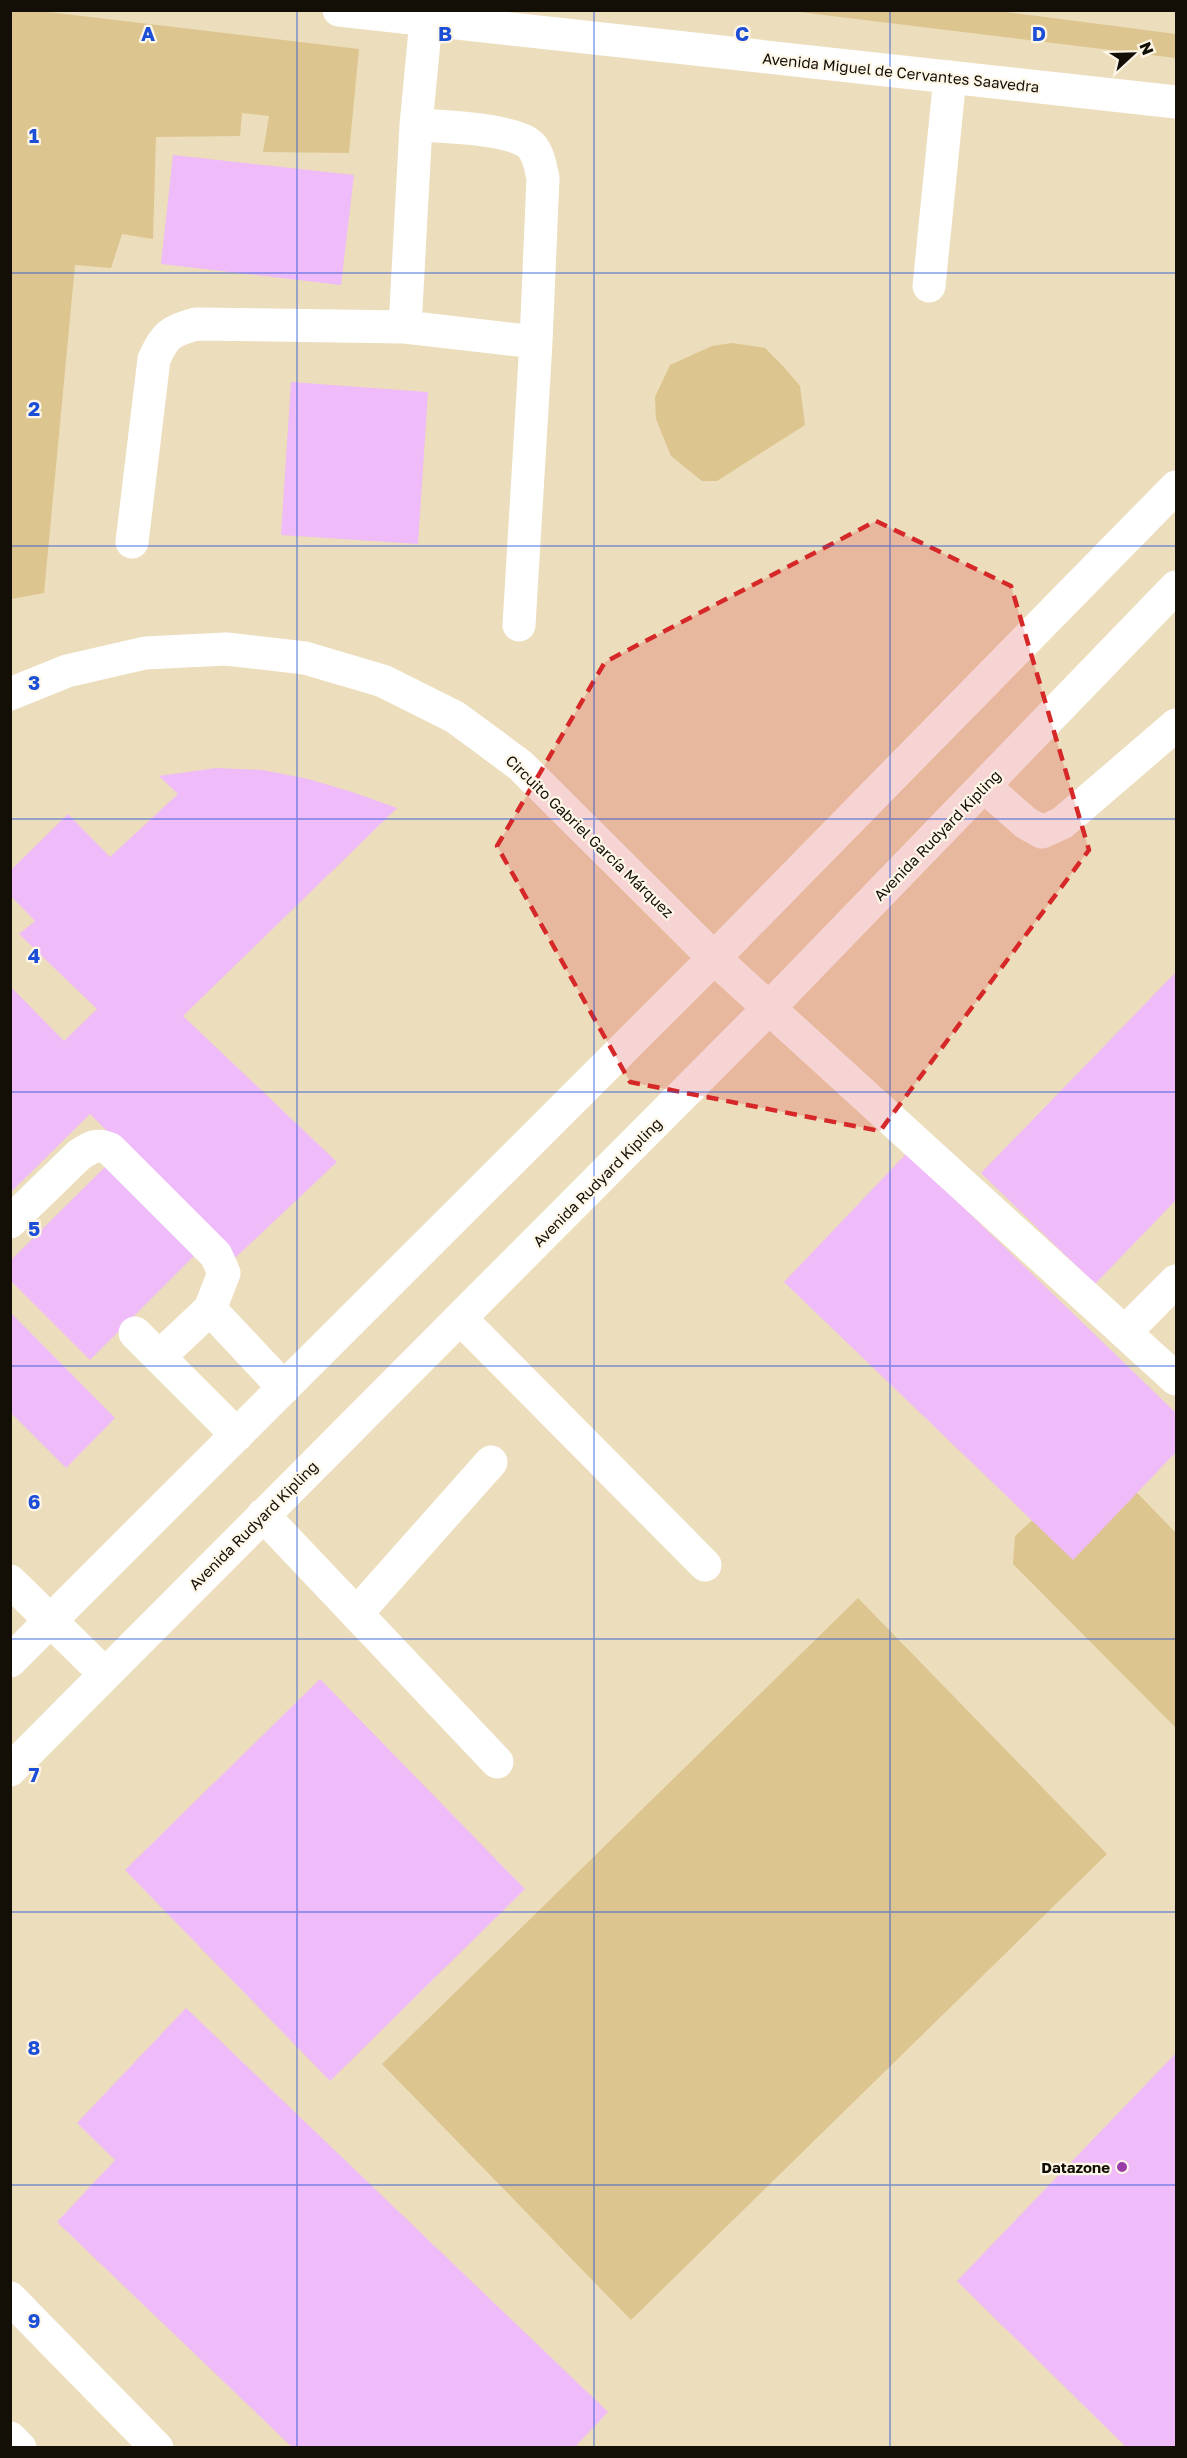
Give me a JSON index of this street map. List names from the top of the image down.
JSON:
{
  "streets": {
    "street": ["Avenida Miguel de Cervantes Saavedra", "Avenida Rudyard Kipling", "Circuito Gabriel García Márquez"]
  },
  "crossings": [
    ["Avenida Rudyard Kipling", "Circuito Gabriel García Márquez"]
  ],
  "places": ["Datazone"],
  "north": "right",
  "grid": {
    "columns": [
      "A",
      "B",
      "C",
      "D"
    ],
    "rows": [
      "1",
      "2",
      "3",
      "4",
      "5",
      "6",
      "7",
      "8",
      "9"
    ]
  }
}
